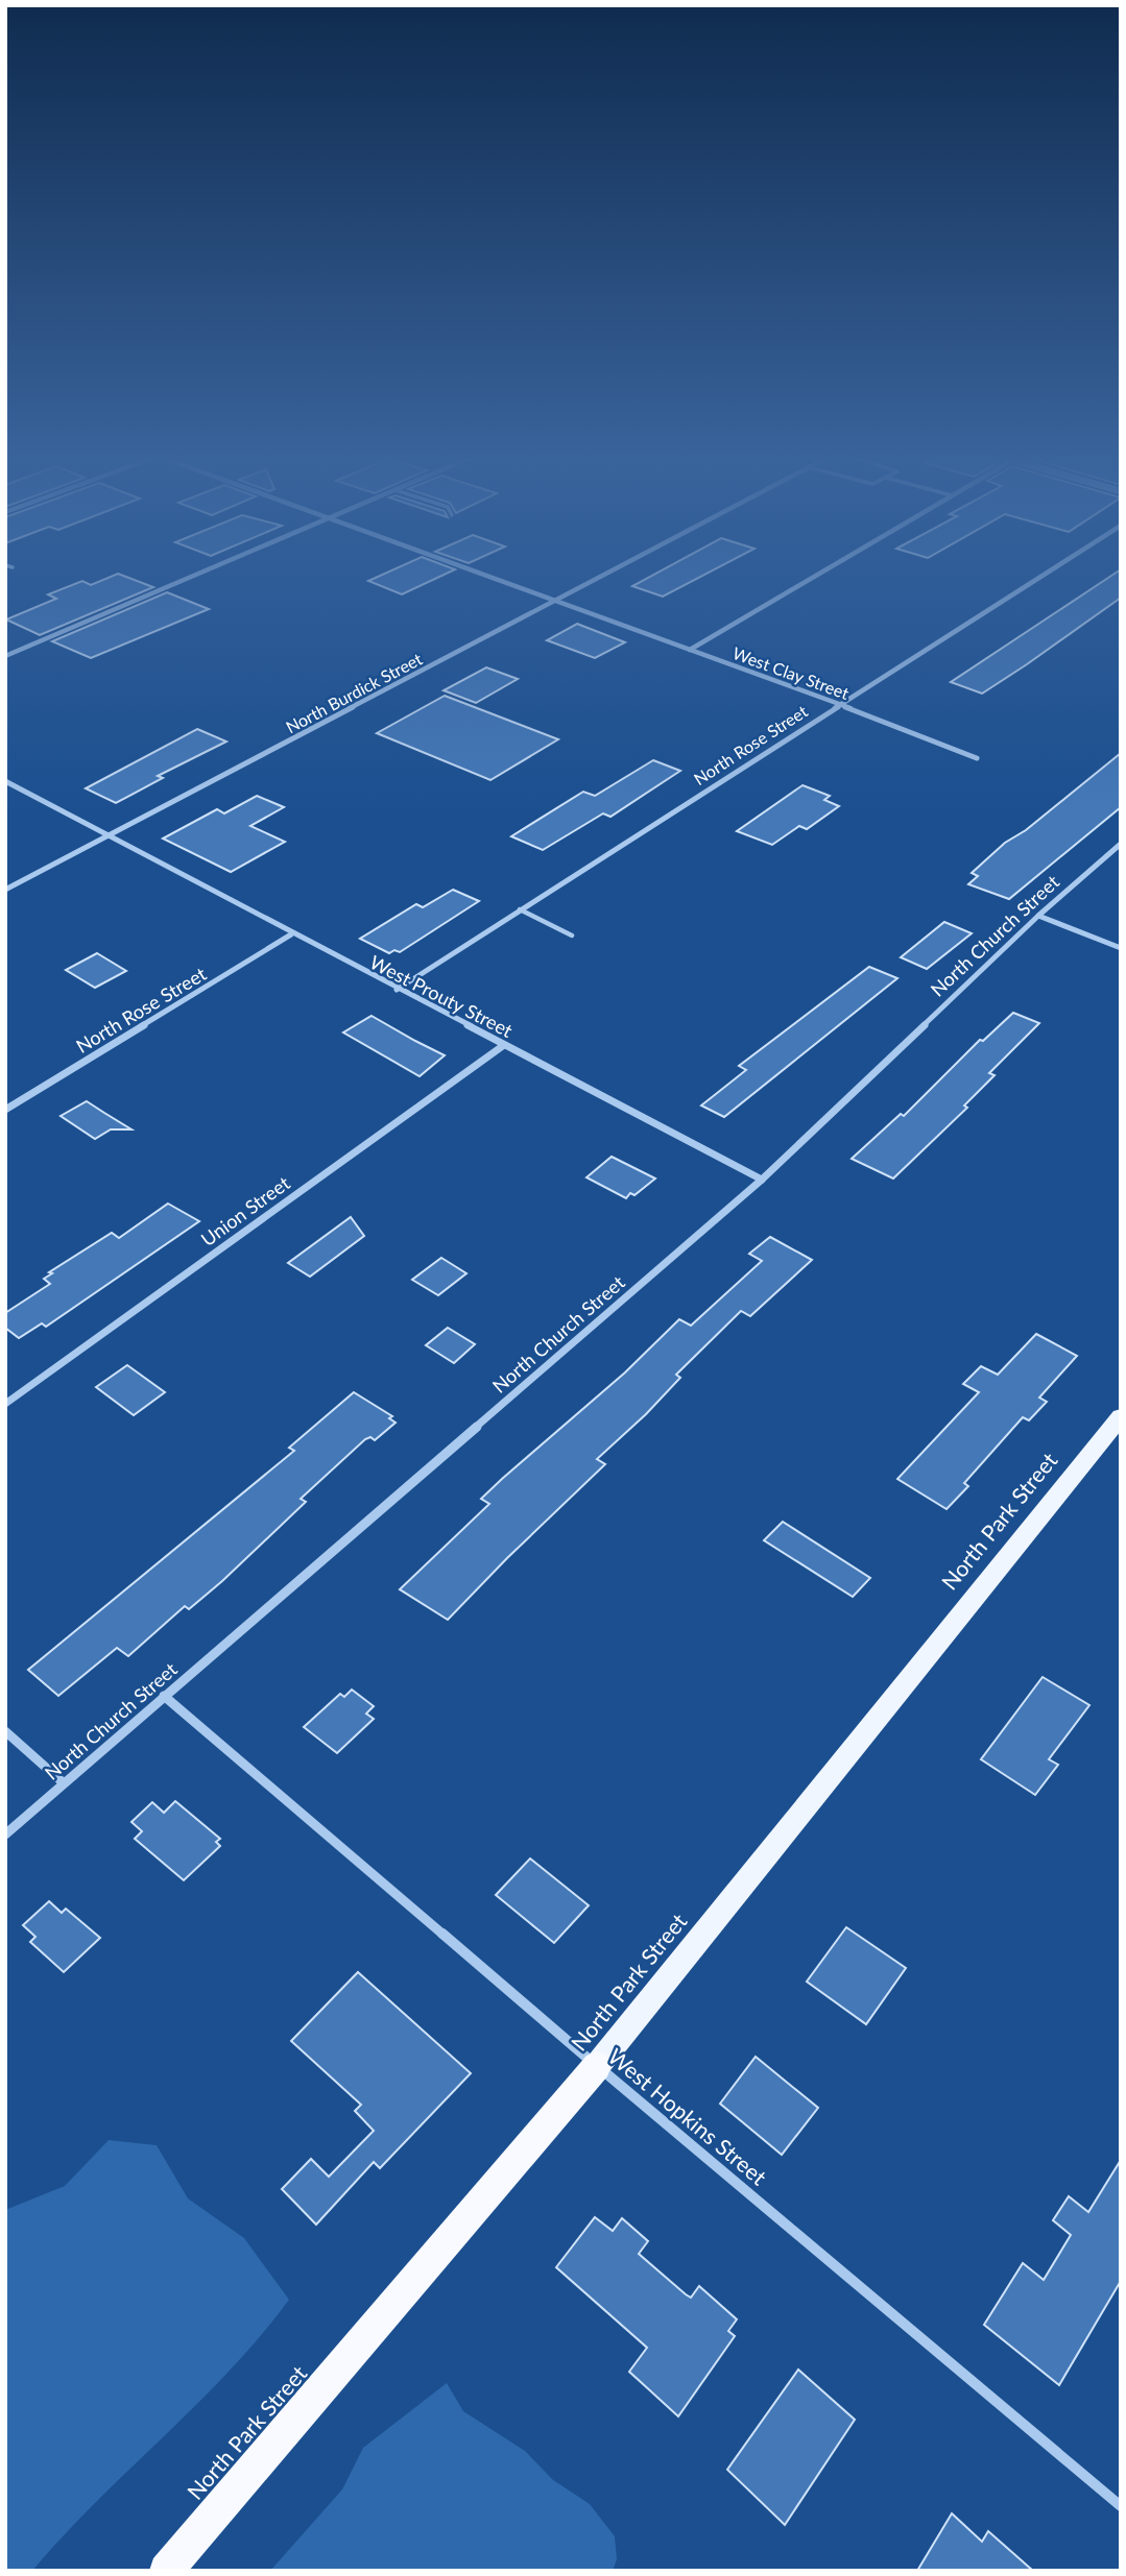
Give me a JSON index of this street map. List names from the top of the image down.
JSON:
{
  "streets": {
    "highway": ["North Park Street"],
    "street": [
      "West Clay Street",
      "North Burdick Street",
      "North Rose Street",
      "North Church Street",
      "West Prouty Street",
      "Union Street",
      "West Hopkins Street"
    ]
  },
  "crossings": [
    ["West Clay Street", "North Burdick Street"],
    ["West Clay Street", "North Rose Street"],
    ["North Burdick Street", "West Prouty Street"],
    ["North Rose Street", "West Prouty Street"],
    ["North Church Street", "West Prouty Street"],
    ["North Church Street", "West Hopkins Street"],
    ["West Prouty Street", "Union Street"],
    ["North Park Street", "West Hopkins Street"]
  ]
}
